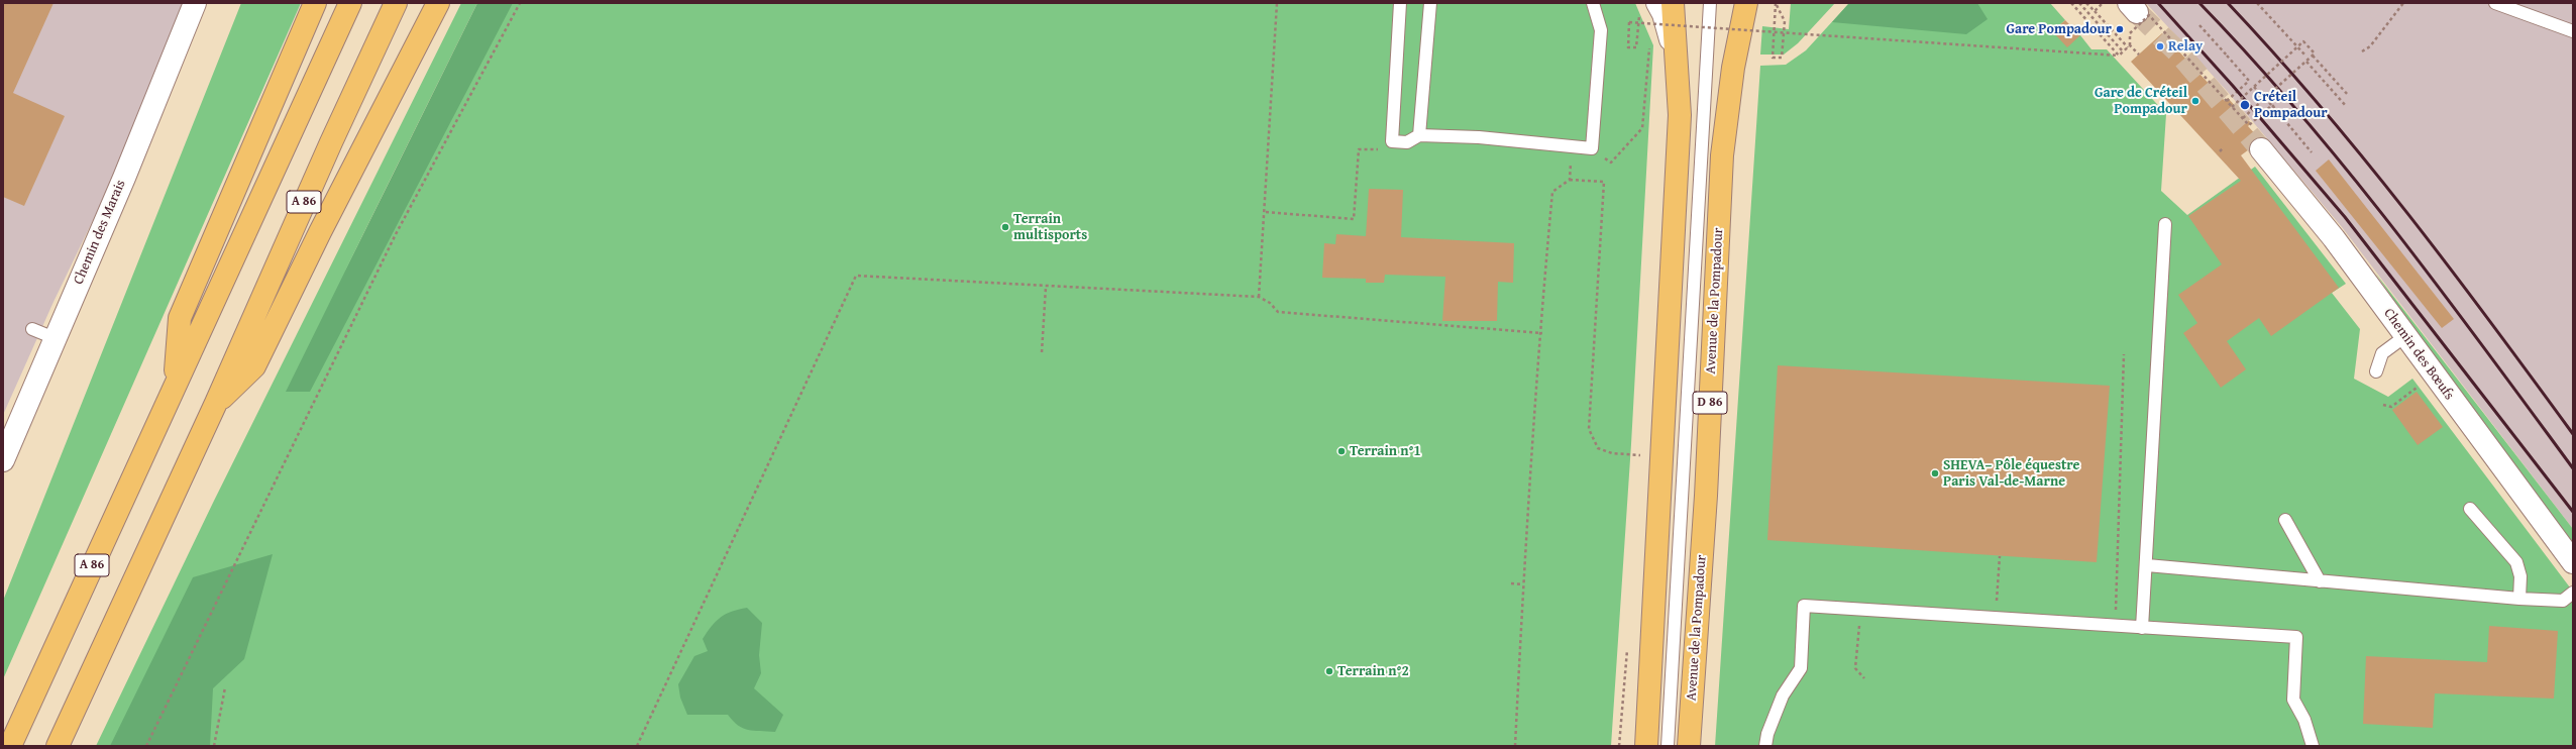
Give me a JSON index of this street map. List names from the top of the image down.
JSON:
{
  "streets": {
    "main road": ["A 86", "Avenue de la Pompadour", "D 86"],
    "street": ["Chemin des Marais", "Chemin des Bœufs"]
  },
  "places": [
    "Gare Pompadour",
    "Relay",
    "Gare de Créteil Pompadour",
    "Créteil Pompadour",
    "Terrain multisports",
    "Terrain n°1",
    "SHEVA– Pôle équestre Paris Val-de-Marne",
    "Terrain n°2"
  ]
}
